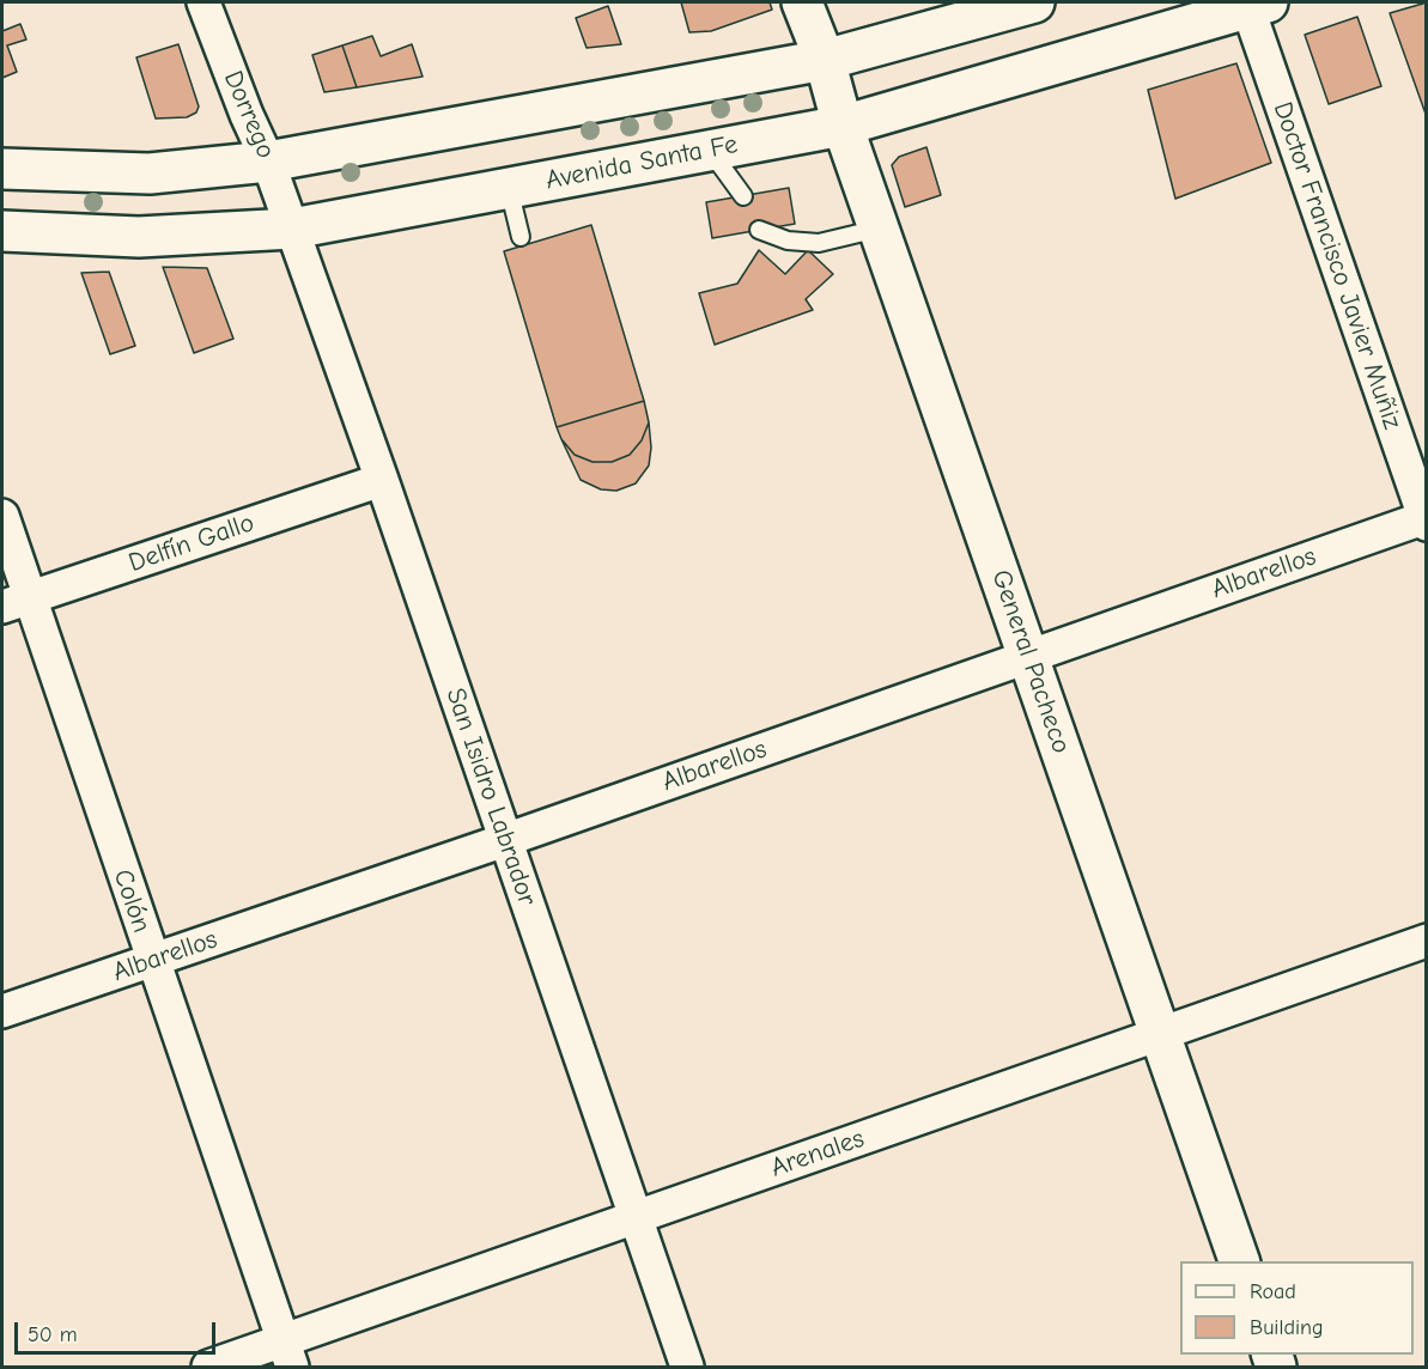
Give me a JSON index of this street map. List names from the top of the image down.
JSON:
{
  "streets": {
    "main road": ["Avenida Santa Fe", "General Pacheco"],
    "street": [
      "Dorrego",
      "Doctor Francisco Javier Muñiz",
      "Delfín Gallo",
      "Albarellos",
      "San Isidro Labrador",
      "Colón",
      "Arenales"
    ]
  },
  "crossings": [
    ["Dorrego", "Avenida Santa Fe"],
    ["Dorrego", "San Isidro Labrador"],
    ["Avenida Santa Fe", "Doctor Francisco Javier Muñiz"],
    ["Avenida Santa Fe", "General Pacheco"],
    ["Avenida Santa Fe", "San Isidro Labrador"],
    ["Doctor Francisco Javier Muñiz", "Albarellos"],
    ["Delfín Gallo", "San Isidro Labrador"],
    ["Delfín Gallo", "Colón"],
    ["Albarellos", "General Pacheco"],
    ["Albarellos", "San Isidro Labrador"],
    ["Albarellos", "Colón"],
    ["General Pacheco", "Arenales"],
    ["San Isidro Labrador", "Arenales"],
    ["Colón", "Arenales"]
  ],
  "legend": ["Road", "Building"],
  "scale_bar": "50 m"
}
